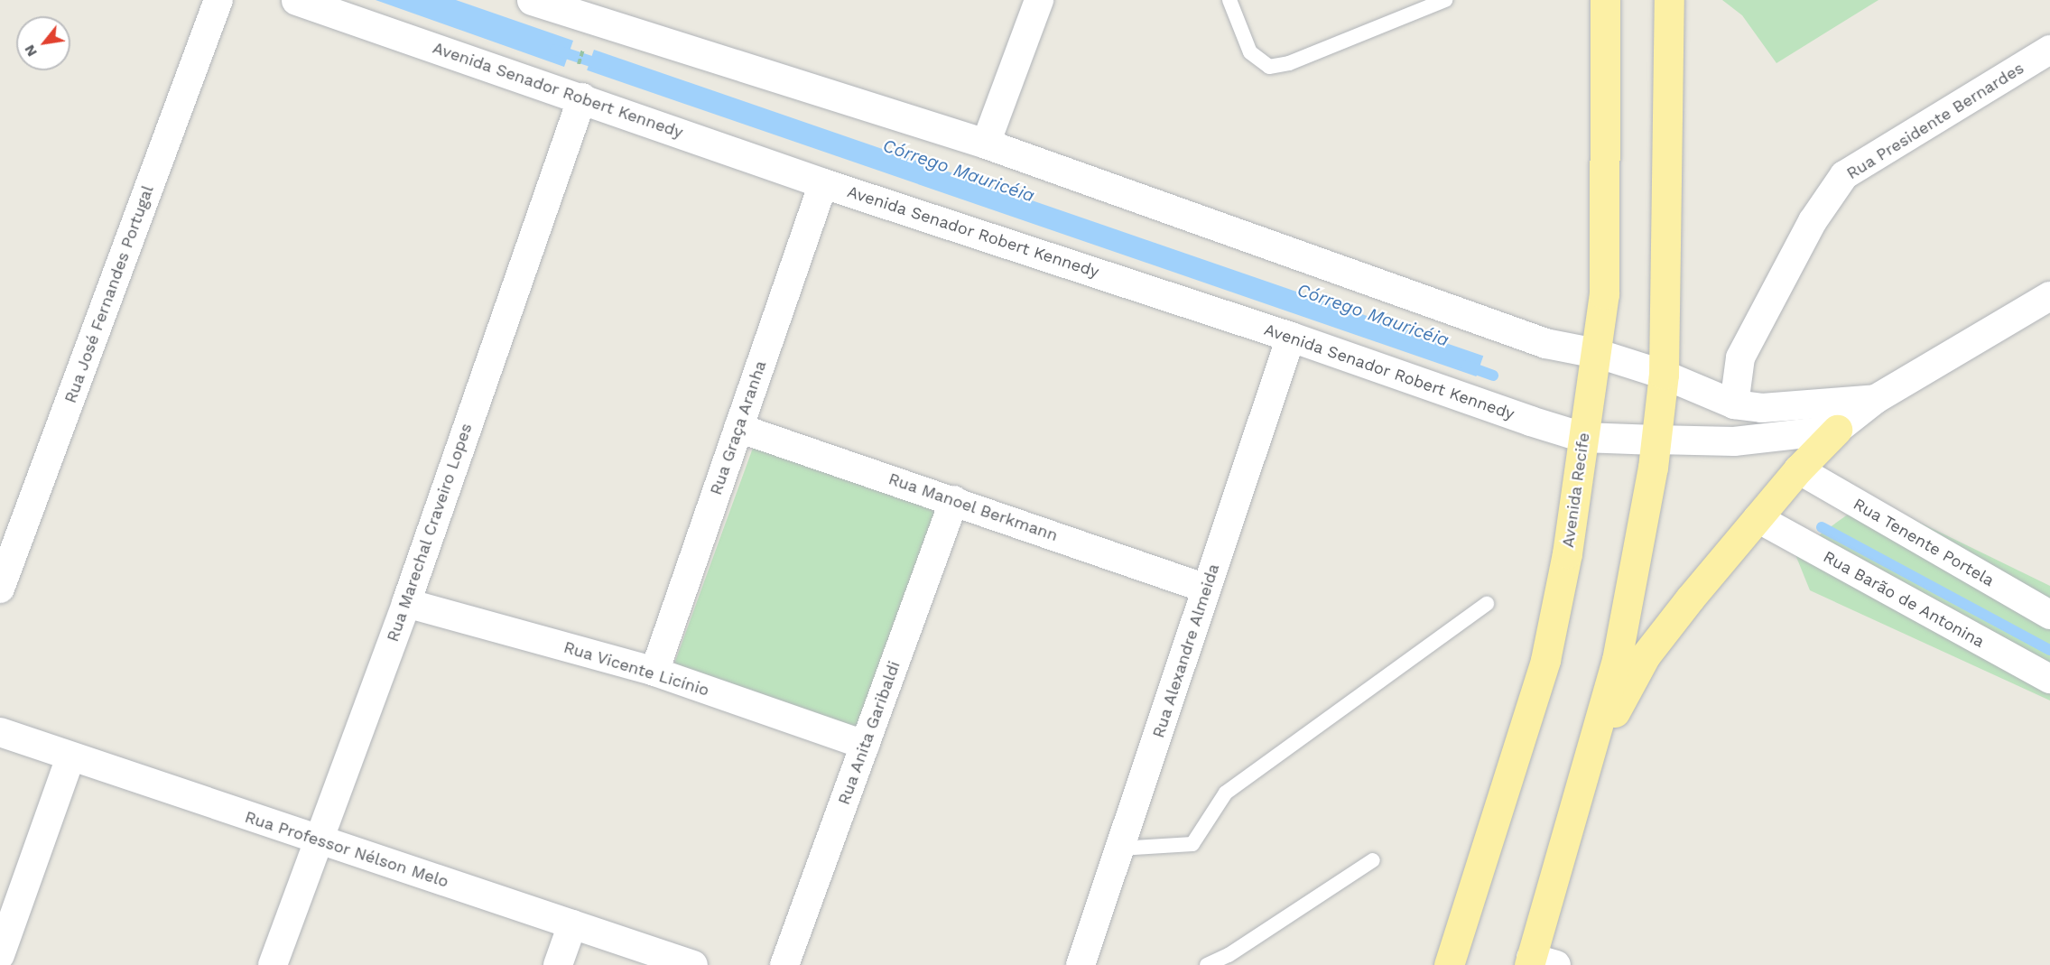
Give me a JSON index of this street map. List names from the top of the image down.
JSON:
{
  "streets": {
    "main road": ["Avenida Recife"],
    "street": [
      "Avenida Senador Robert Kennedy",
      "Rua Presidente Bernardes",
      "Rua José Fernandes Portugal",
      "Rua Graça Aranha",
      "Rua Manoel Berkmann",
      "Rua Marechal Craveiro Lopes",
      "Rua Tenente Portela",
      "Rua Barão de Antonina",
      "Rua Alexandre Almeida",
      "Rua Vicente Licínio",
      "Rua Anita Garibaldi",
      "Rua Professor Nélson Melo"
    ]
  },
  "crossings": [
    ["Avenida Senador Robert Kennedy", "Rua Graça Aranha"],
    ["Avenida Senador Robert Kennedy", "Avenida Recife"],
    ["Avenida Senador Robert Kennedy", "Rua Marechal Craveiro Lopes"],
    ["Avenida Senador Robert Kennedy", "Rua Alexandre Almeida"],
    ["Rua Graça Aranha", "Rua Manoel Berkmann"],
    ["Rua Graça Aranha", "Rua Vicente Licínio"],
    ["Rua Manoel Berkmann", "Rua Alexandre Almeida"],
    ["Rua Manoel Berkmann", "Rua Anita Garibaldi"],
    ["Rua Marechal Craveiro Lopes", "Rua Vicente Licínio"],
    ["Rua Marechal Craveiro Lopes", "Rua Professor Nélson Melo"],
    ["Rua Vicente Licínio", "Rua Anita Garibaldi"]
  ],
  "water": ["Córrego Mauricéia"],
  "north": "bottom left"
}
